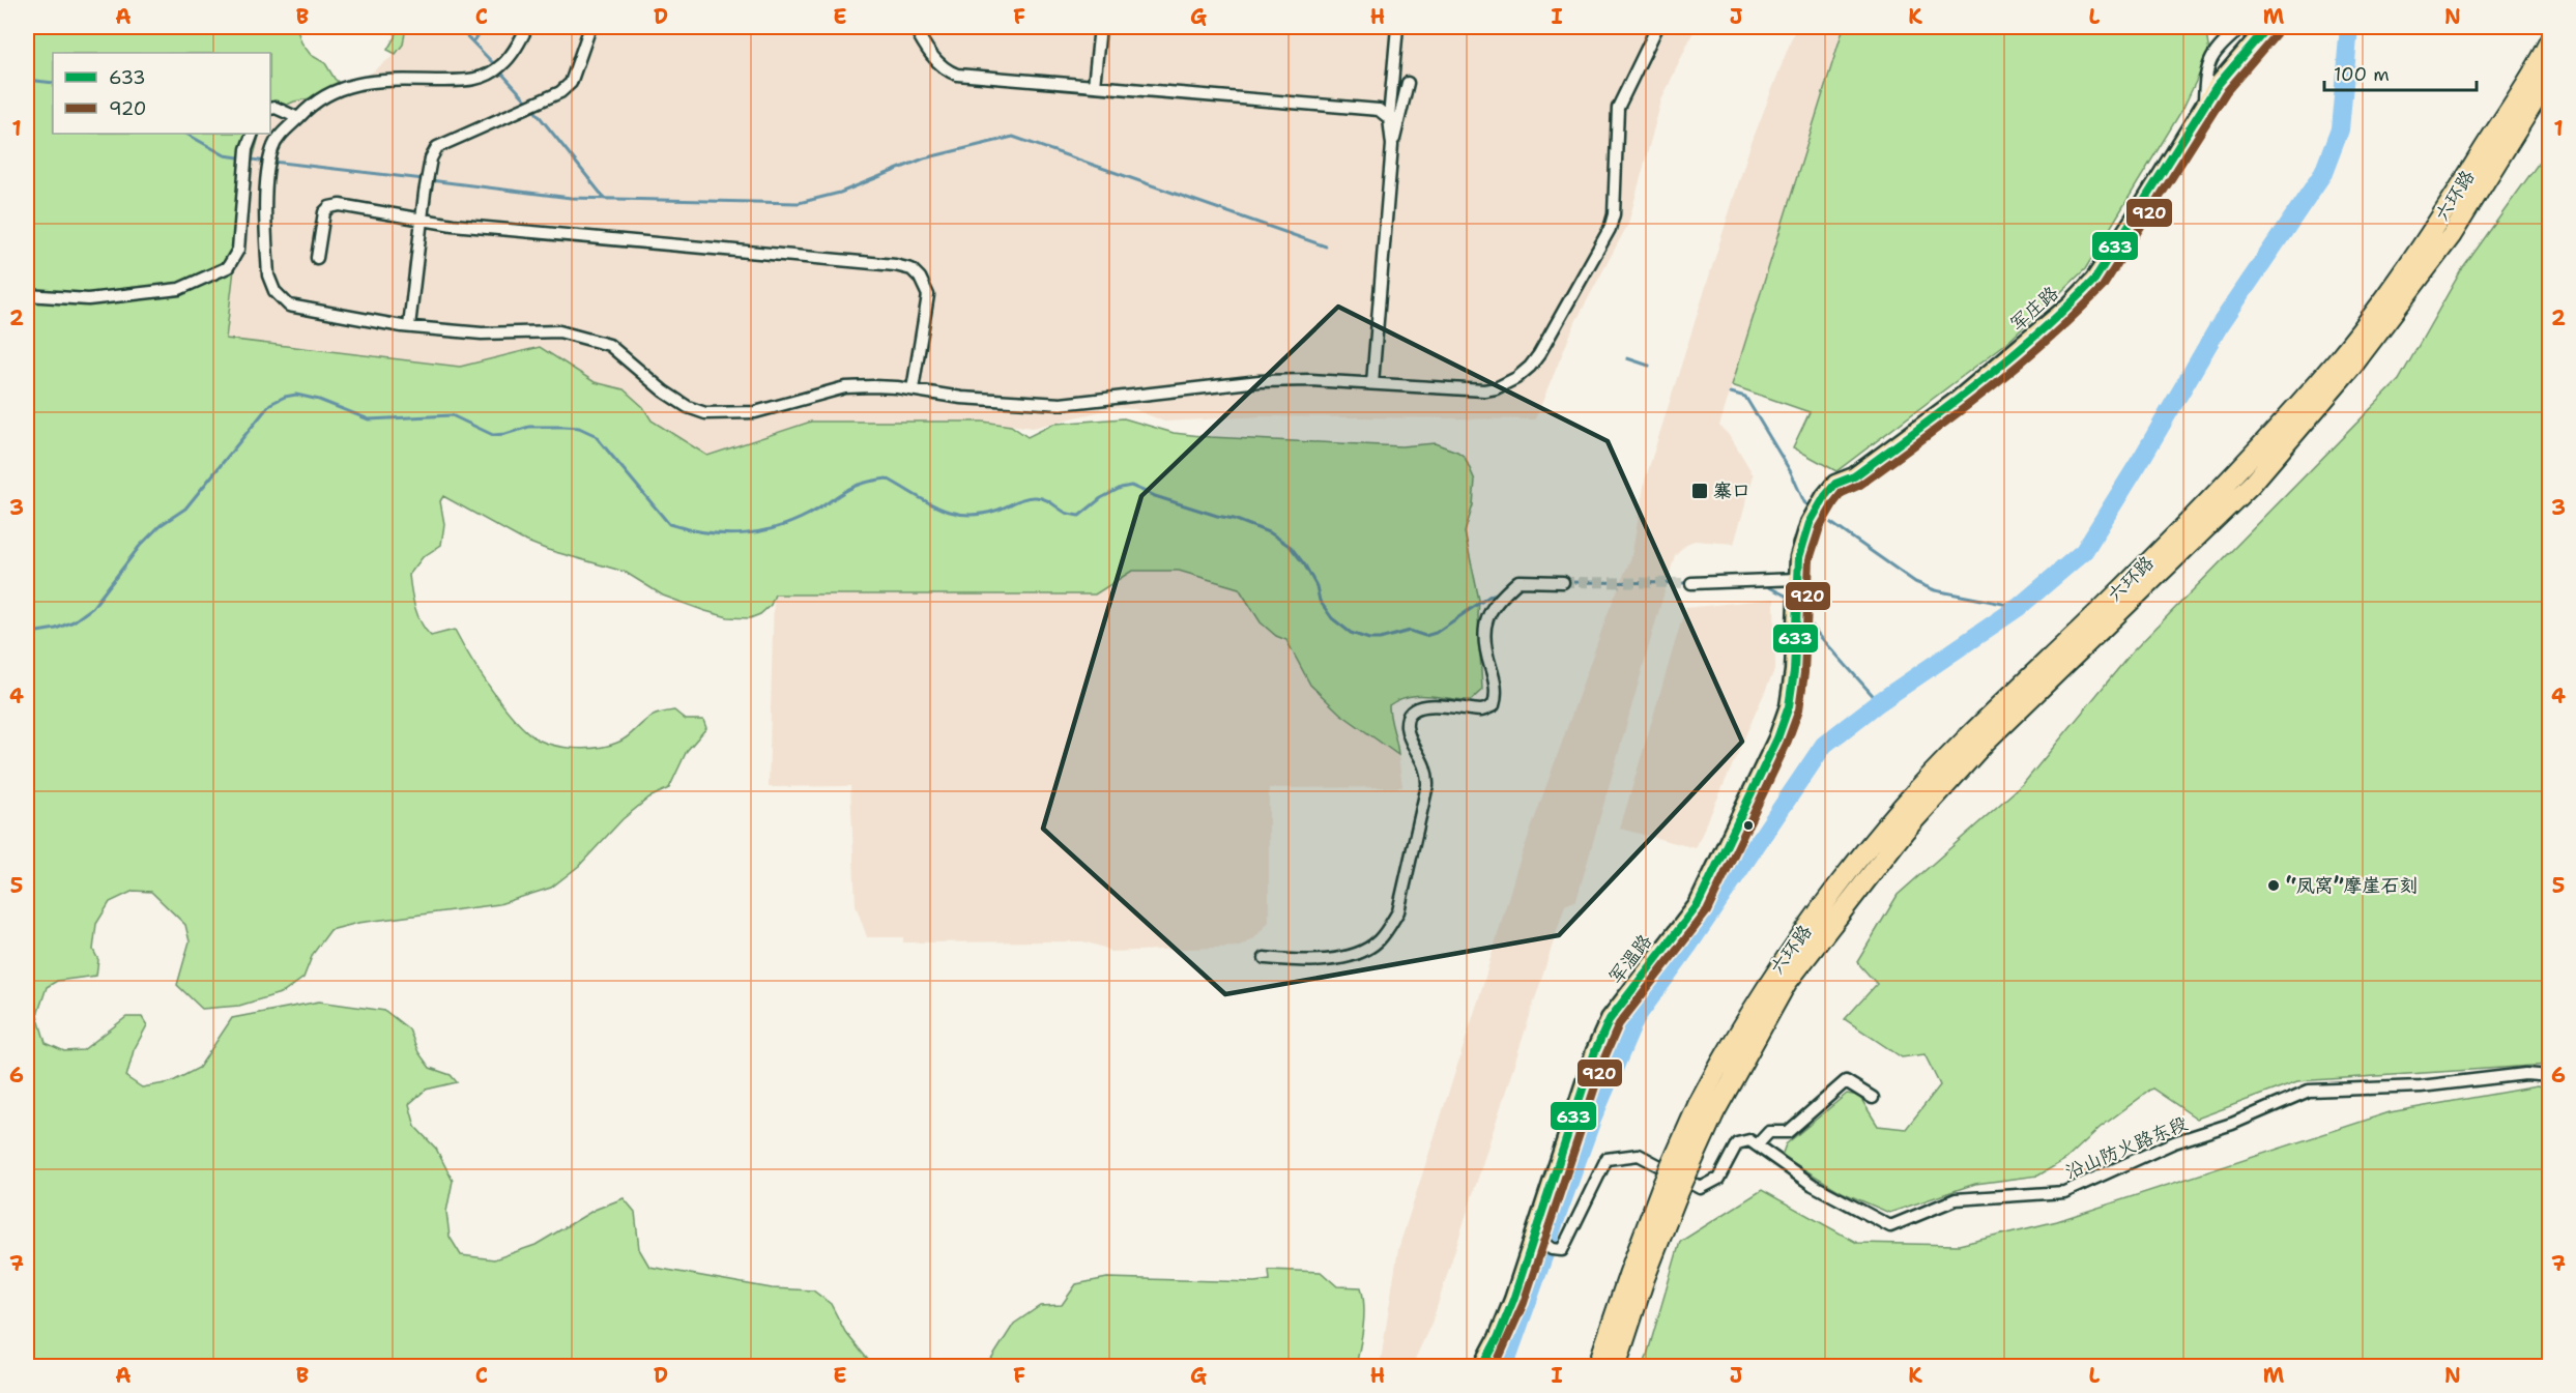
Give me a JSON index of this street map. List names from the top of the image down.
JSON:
{
  "streets": {
    "highway": ["六环路"],
    "main road": ["军庄路", "军温路"],
    "street": ["沿山防火路东段"]
  },
  "crossings": [
    ["军庄路", "军温路"]
  ],
  "places": {
    "transit": ["寨口"],
    "other": ["“凤窝”摩崖石刻"]
  },
  "lines": ["transit line 633", "transit line 920"],
  "legend": ["633", "920"],
  "scale_bar": "100 m",
  "grid": {
    "columns": [
      "A",
      "B",
      "C",
      "D",
      "E",
      "F",
      "G",
      "H",
      "I",
      "J",
      "K",
      "L",
      "M",
      "N"
    ],
    "rows": [
      "1",
      "2",
      "3",
      "4",
      "5",
      "6",
      "7"
    ]
  }
}
